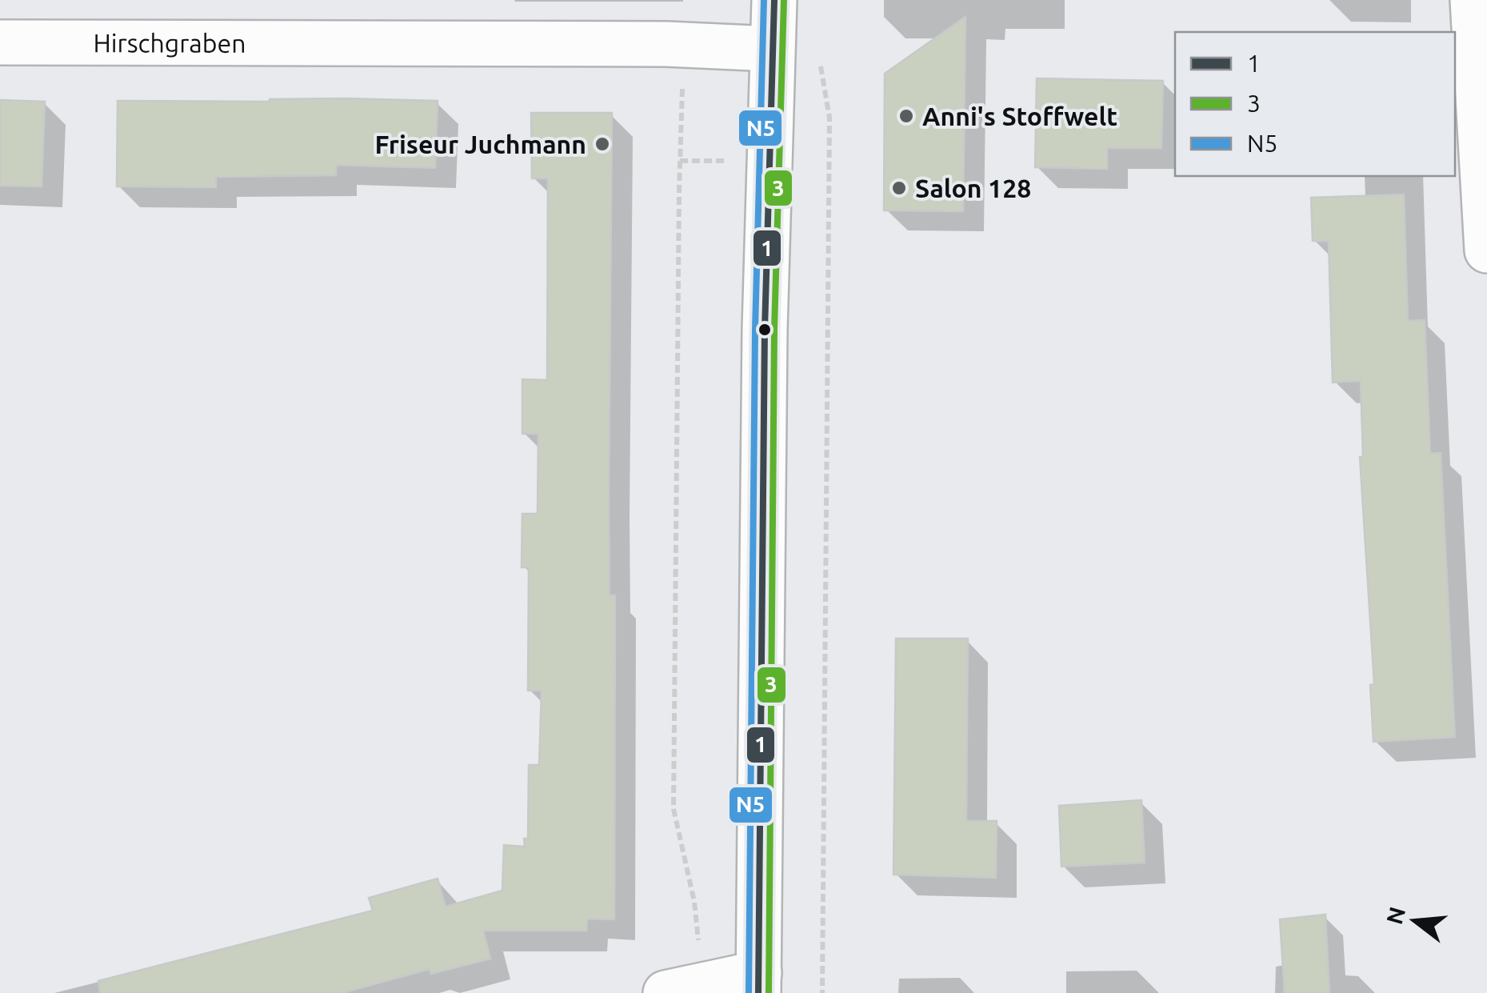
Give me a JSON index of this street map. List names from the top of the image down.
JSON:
{
  "streets": {
    "street": ["Hirschgraben"]
  },
  "places": ["Anni's Stoffwelt", "Friseur Juchmann", "Salon 128"],
  "lines": ["transit line 1", "transit line 3", "transit line N5"],
  "legend": ["1", "3", "N5"],
  "north": "left"
}
